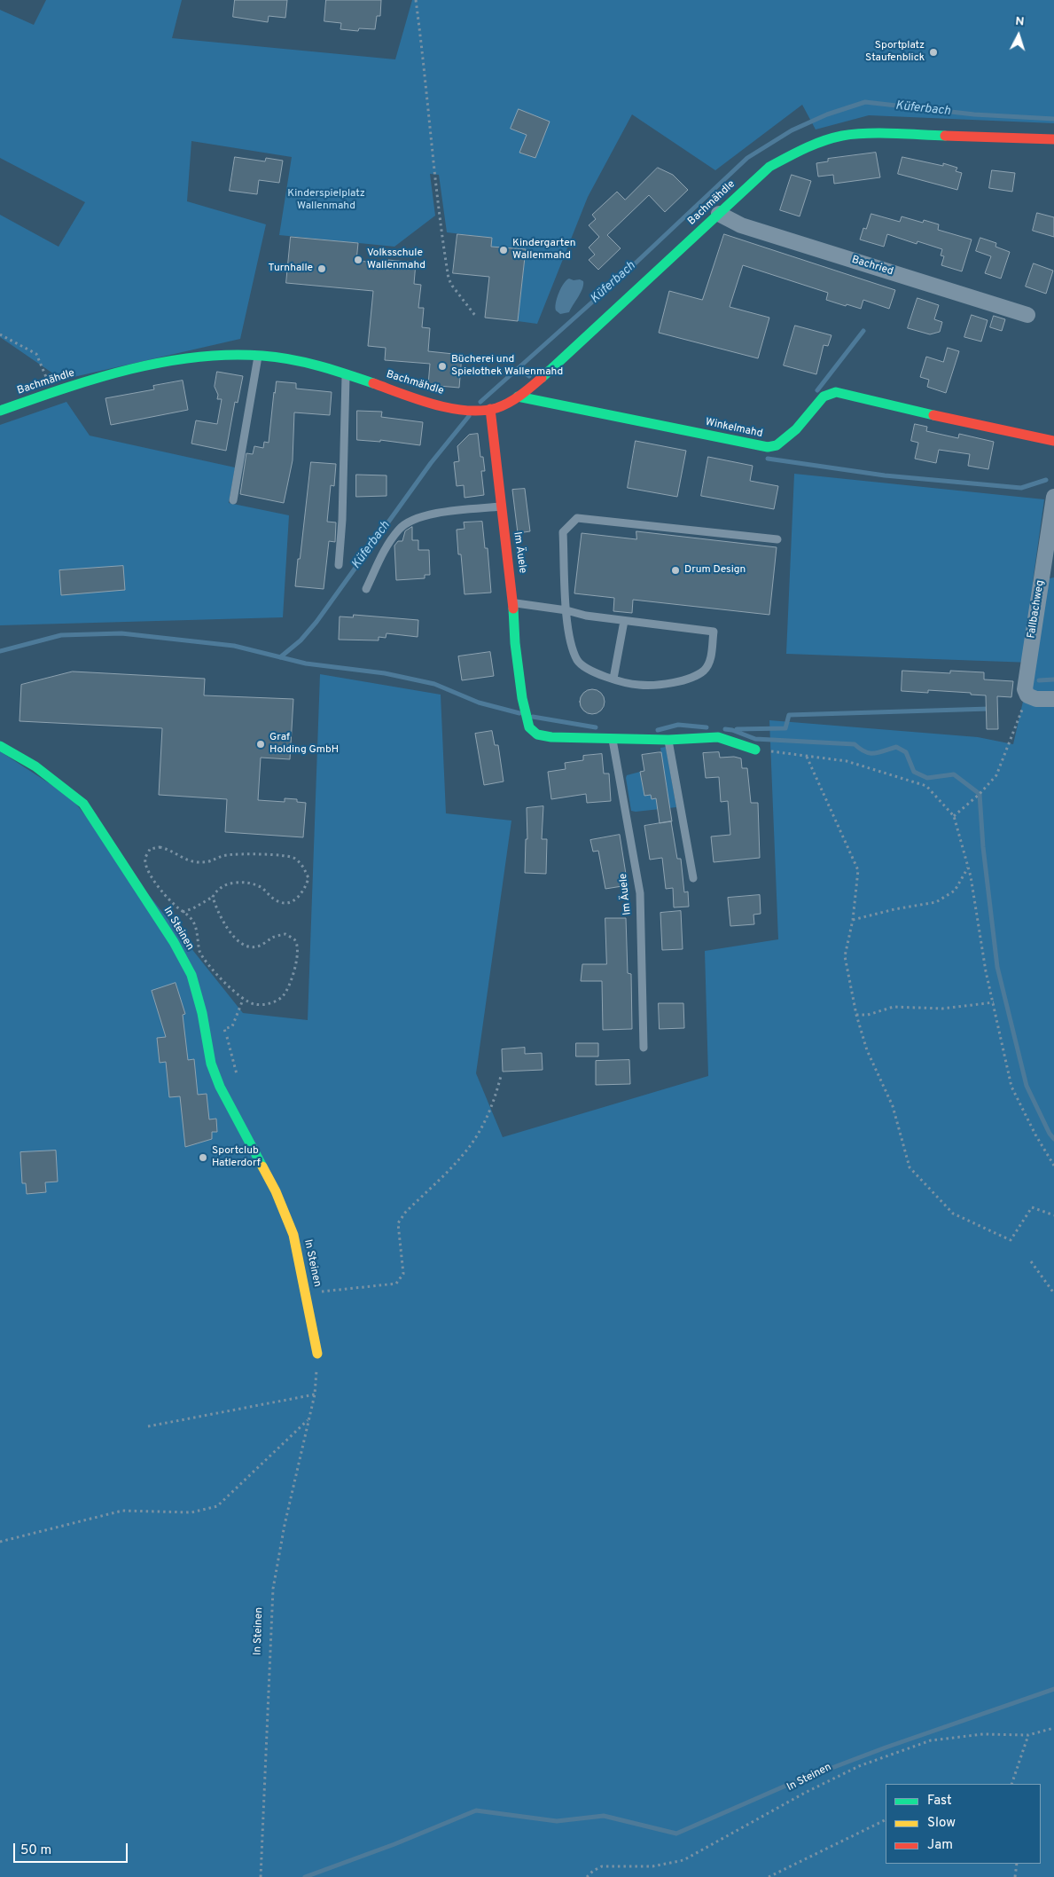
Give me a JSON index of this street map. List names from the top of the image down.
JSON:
{
  "streets": {
    "street": [
      "Bachmähdle",
      "Bachried",
      "Winkelmahd",
      "Im Äuele",
      "Fallbachweg",
      "In Steinen"
    ]
  },
  "crossings": [
    ["Bachmähdle", "Bachried"],
    ["Bachmähdle", "Winkelmahd"],
    ["Bachmähdle", "Im Äuele"]
  ],
  "water": ["Küferbach"],
  "parks": ["Kinderspielplatz Wallenmahd"],
  "places": [
    "Sportplatz Staufenblick",
    "Kindergarten Wallenmahd",
    "Volksschule Wallenmahd",
    "Turnhalle",
    "Bücherei und Spielothek Wallenmahd",
    "Drum Design",
    "Graf Holding GmbH",
    "Sportclub Hatlerdorf"
  ],
  "legend": ["Fast", "Slow", "Jam"],
  "scale_bar": "50 m",
  "north": "top"
}
